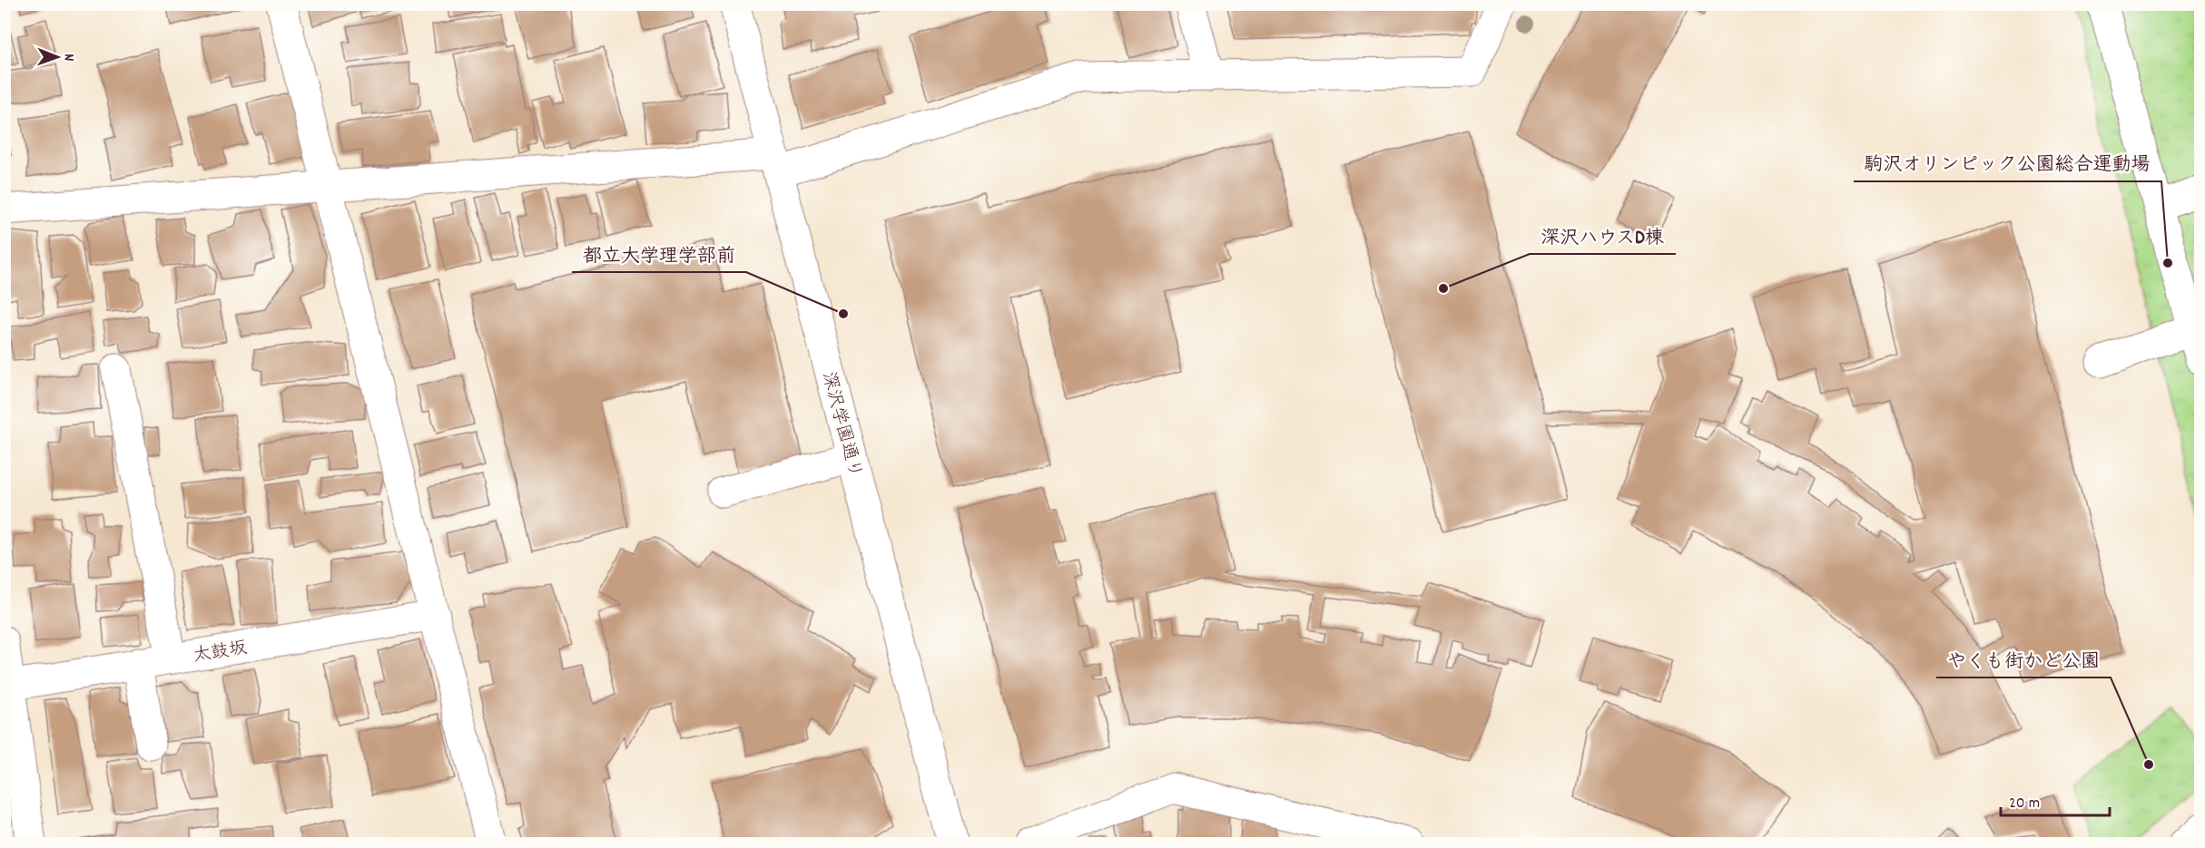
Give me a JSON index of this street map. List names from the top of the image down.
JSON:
{
  "streets": {
    "street": ["深沢学園通り", "太鼓坂"]
  },
  "places": [
    "駒沢オリンピック公園総合運動場",
    "深沢ハウスD棟",
    "都立大学理学部前",
    "やくも街かど公園"
  ],
  "scale_bar": "20 m",
  "north": "right"
}
